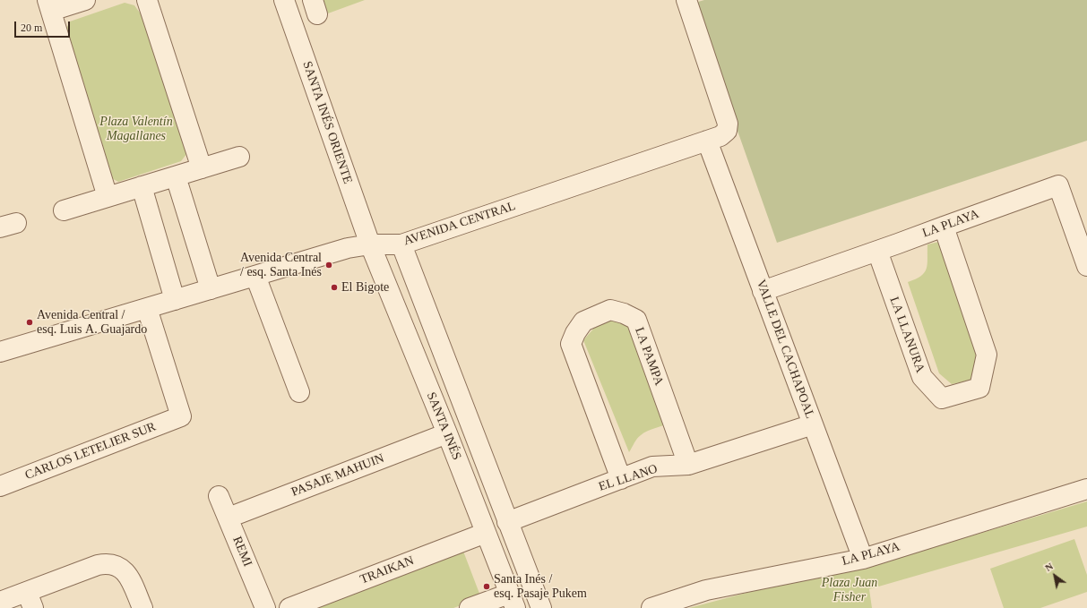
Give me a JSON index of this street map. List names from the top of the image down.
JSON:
{
  "streets": {
    "street": [
      "SANTA INÉS ORIENTE",
      "AVENIDA CENTRAL",
      "LA PLAYA",
      "LA LLANURA",
      "VALLE DEL CACHAPOAL",
      "LA PAMPA",
      "SANTA INÉS",
      "CARLOS LETELIER SUR",
      "PASAJE MAHUIN",
      "EL LLANO",
      "REMI",
      "TRAIKAN"
    ]
  },
  "crossings": [
    ["SANTA INÉS ORIENTE", "AVENIDA CENTRAL"],
    ["SANTA INÉS ORIENTE", "SANTA INÉS"],
    ["AVENIDA CENTRAL", "VALLE DEL CACHAPOAL"],
    ["AVENIDA CENTRAL", "SANTA INÉS"],
    ["AVENIDA CENTRAL", "CARLOS LETELIER SUR"],
    ["LA PLAYA", "LA LLANURA"],
    ["LA PLAYA", "VALLE DEL CACHAPOAL"],
    ["VALLE DEL CACHAPOAL", "EL LLANO"],
    ["LA PAMPA", "EL LLANO"],
    ["SANTA INÉS", "PASAJE MAHUIN"],
    ["SANTA INÉS", "EL LLANO"],
    ["SANTA INÉS", "TRAIKAN"],
    ["PASAJE MAHUIN", "REMI"]
  ],
  "parks": ["Plaza Valentín Magallanes", "Plaza Juan Fisher"],
  "places": [
    "Avenida Central / esq. Santa Inés",
    "El Bigote",
    "Avenida Central / esq. Luis A. Guajardo",
    "Santa Inés / esq. Pasaje Pukem"
  ],
  "scale_bar": "20 m",
  "north": "top left"
}
